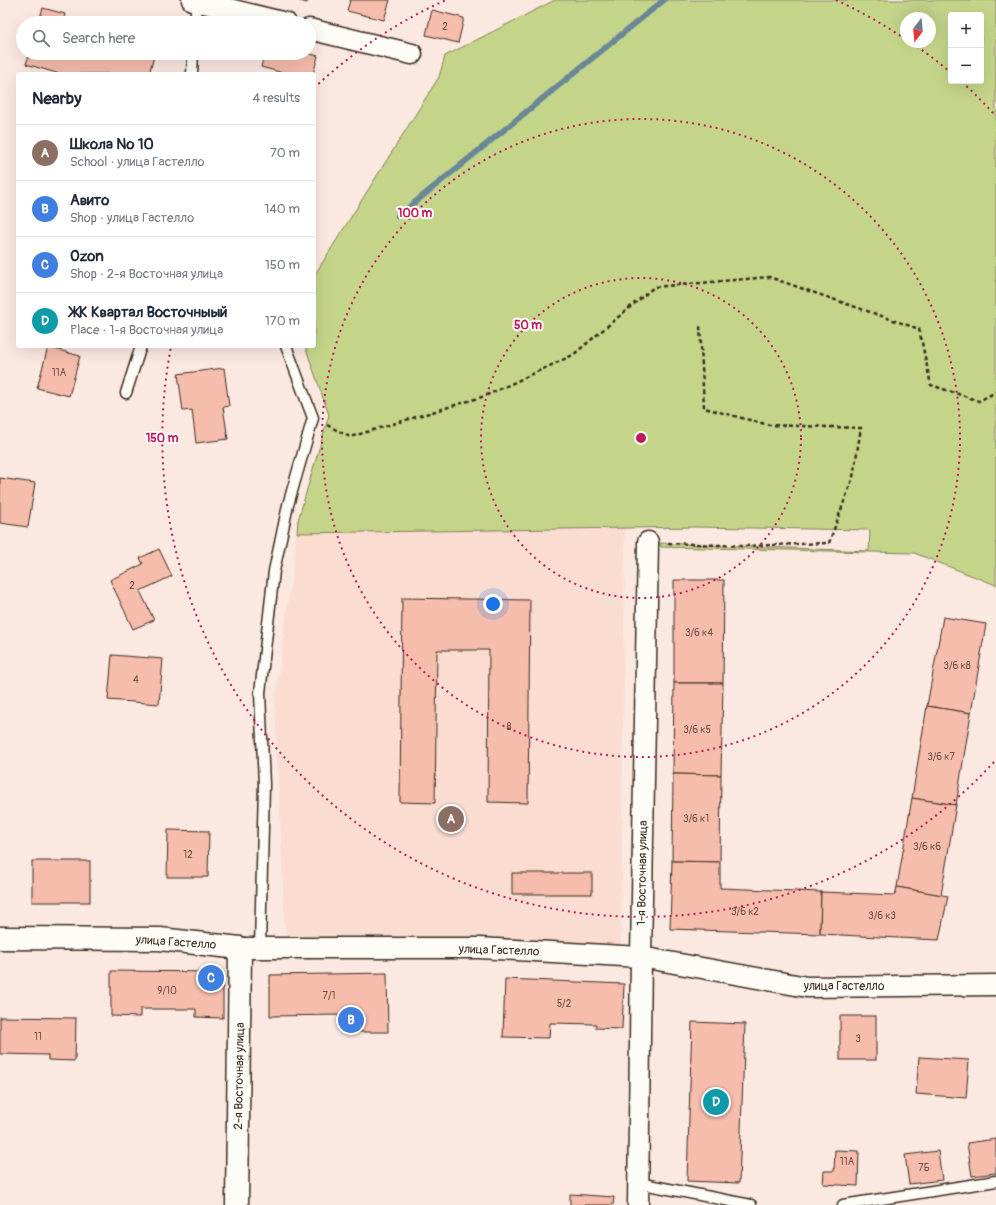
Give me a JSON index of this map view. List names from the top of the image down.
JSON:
{
  "streets": {
    "street": ["1-я Восточная улица", "улица Гастелло", "2-я Восточная улица"]
  },
  "crossings": [
    ["1-я Восточная улица", "улица Гастелло"],
    ["улица Гастелло", "2-я Восточная улица"]
  ],
  "house_numbers": [
    "2",
    "11А",
    "2",
    "3/6 к4",
    "3/6 к8",
    "4",
    "8",
    "3/6 к5",
    "3/6 к7",
    "3/6 к1",
    "3/6 к6",
    "12",
    "3/6 к2",
    "3/6 к3",
    "9/10",
    "7/1",
    "5/2",
    "11",
    "3",
    "11А",
    "7Б"
  ],
  "north": "bottom",
  "page": {
    "map_buttons": ["+", "−"],
    "search": "Search here",
    "heading": ["Nearby", "4 results"],
    "list": [
      {
        "mark": "A",
        "name": "Школа № 10",
        "note": "School · улица Гастелло",
        "value": "70 m"
      },
      {
        "mark": "B",
        "name": "Авито",
        "note": "Shop · улица Гастелло",
        "value": "140 m"
      },
      {
        "mark": "C",
        "name": "Ozon",
        "note": "Shop · 2-я Восточная улица",
        "value": "150 m"
      },
      {
        "mark": "D",
        "name": "ЖК Квартал Восточныый",
        "note": "Place · 1-я Восточная улица",
        "value": "170 m"
      }
    ],
    "pins": [
      "A",
      "C",
      "B",
      "D"
    ]
  },
  "rings": ["100 m", "50 m", "150 m"]
}
